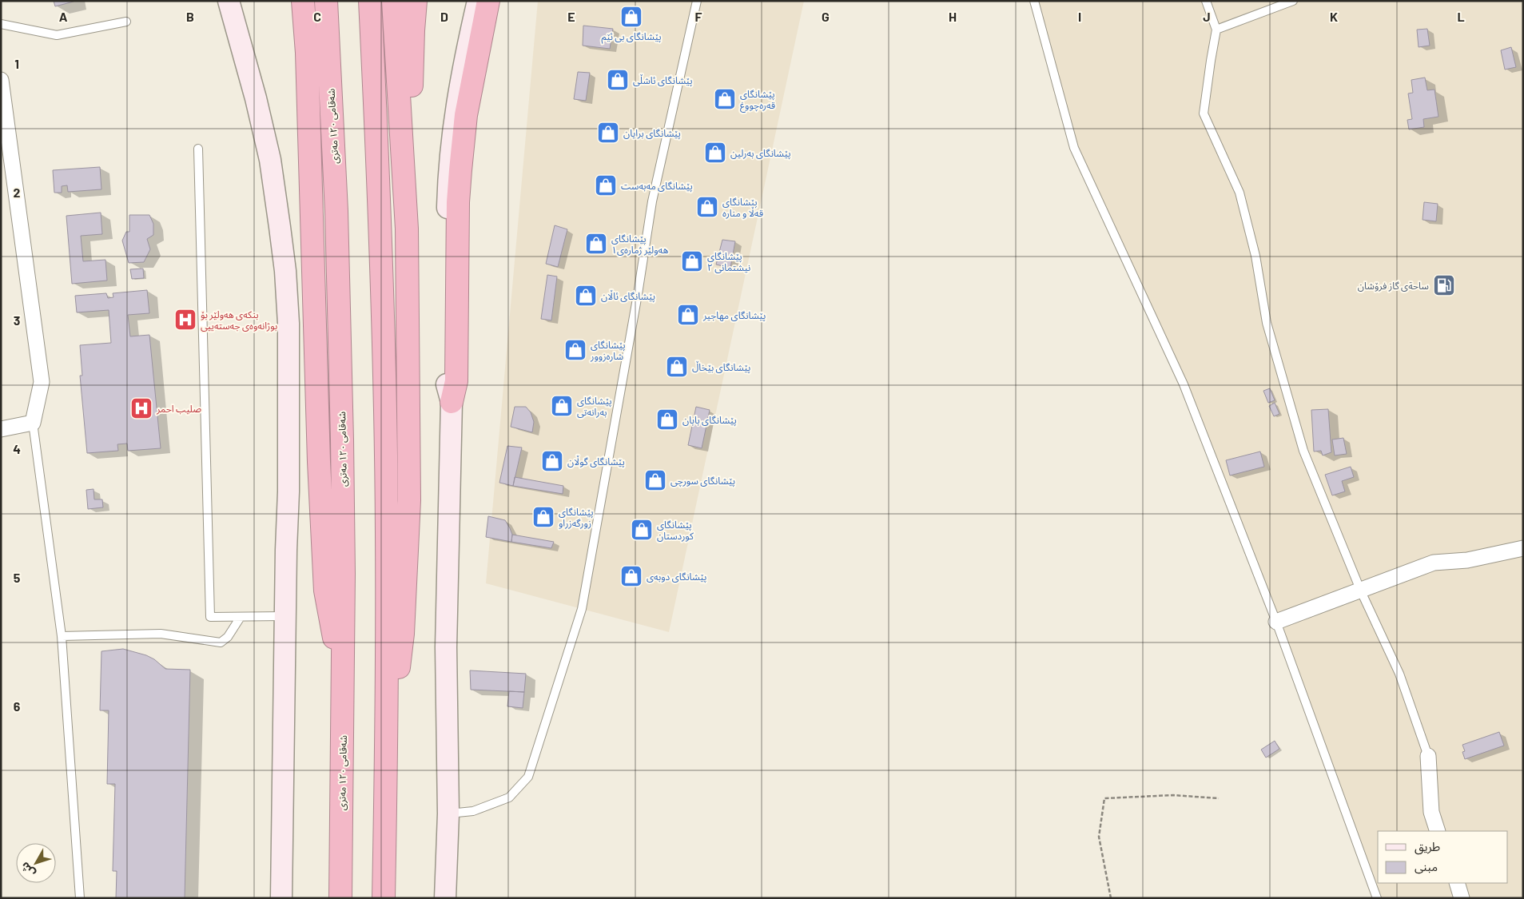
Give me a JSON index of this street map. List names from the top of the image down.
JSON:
{
  "streets": {
    "highway": ["شەقامی ١٢٠ مەتری"]
  },
  "places": {
    "shop": [
      "پێشانگای بی ئێم",
      "پێشانگای ئاشڵی",
      "پێشانگای قەرەچووغ",
      "پێشانگای برایان",
      "پێشانگای بەرلین",
      "پێشانگای مەبەست",
      "پێشانگای قەڵا و منارە",
      "پێشانگای هەولێر ژمارەی١",
      "پێشانگای نیشتمانی ٢",
      "پێشانگای ئاڵان",
      "پێشانگای مهاجیر",
      "پێشانگای شارەزوور",
      "پێشانگای بێخاڵ",
      "پێشانگای بەرانەتی",
      "پێشانگای بابان",
      "پێشانگای گوڵان",
      "پێشانگای سورچی",
      "پێشانگای زورگەزراو",
      "پێشانگای کوردستان",
      "پێشانگای دوبەی"
    ],
    "fuel station": ["ساحةی گاز فرۆشان"],
    "hospital": ["بنکەی هەولێر بۆ بوژانەوەی جەستەییی", "صلیب احمر"]
  },
  "legend": ["طريق", "مبنى"],
  "north": "bottom left",
  "grid": {
    "columns": [
      "A",
      "B",
      "C",
      "D",
      "E",
      "F",
      "G",
      "H",
      "I",
      "J",
      "K",
      "L"
    ],
    "rows": [
      "1",
      "2",
      "3",
      "4",
      "5",
      "6"
    ]
  }
}
